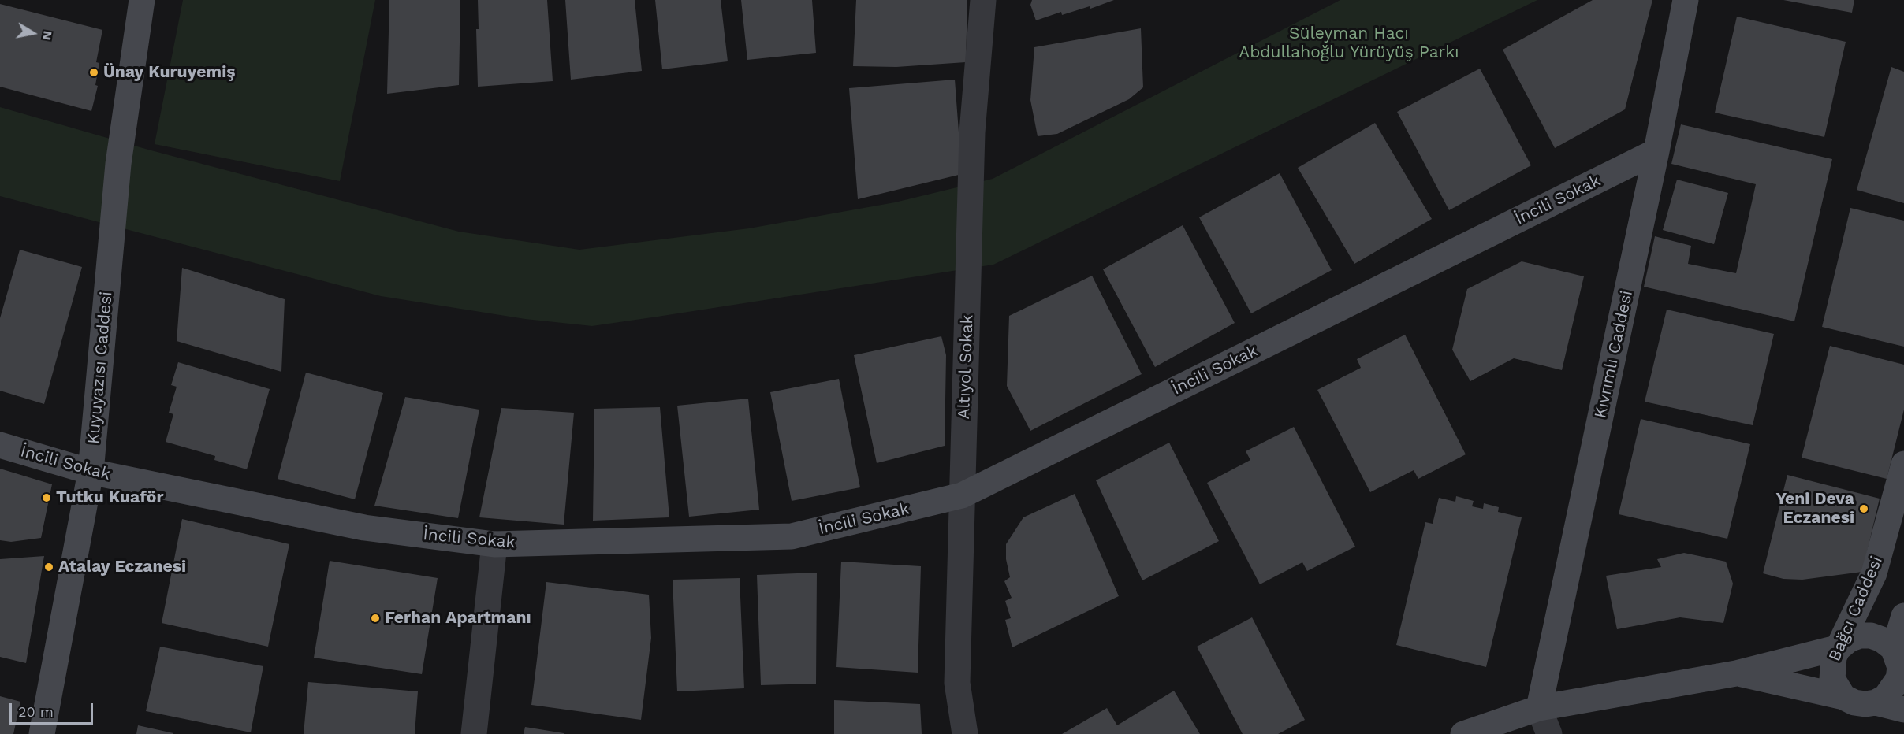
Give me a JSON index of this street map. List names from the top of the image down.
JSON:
{
  "streets": {
    "street": [
      "İncili Sokak",
      "Kıvrımlı Caddesi",
      "Altıyol Sokak",
      "Kuyuyazısı Caddesi",
      "Bağcı Caddesi"
    ]
  },
  "crossings": [
    ["İncili Sokak", "Kıvrımlı Caddesi"],
    ["İncili Sokak", "Altıyol Sokak"],
    ["İncili Sokak", "Kuyuyazısı Caddesi"]
  ],
  "parks": ["Süleyman Hacı Abdullahoğlu Yürüyüş Parkı"],
  "places": [
    "Ünay Kuruyemiş",
    "Tutku Kuaför",
    "Yeni Deva Eczanesi",
    "Atalay Eczanesi",
    "Ferhan Apartmanı"
  ],
  "scale_bar": "20 m",
  "north": "right"
}
